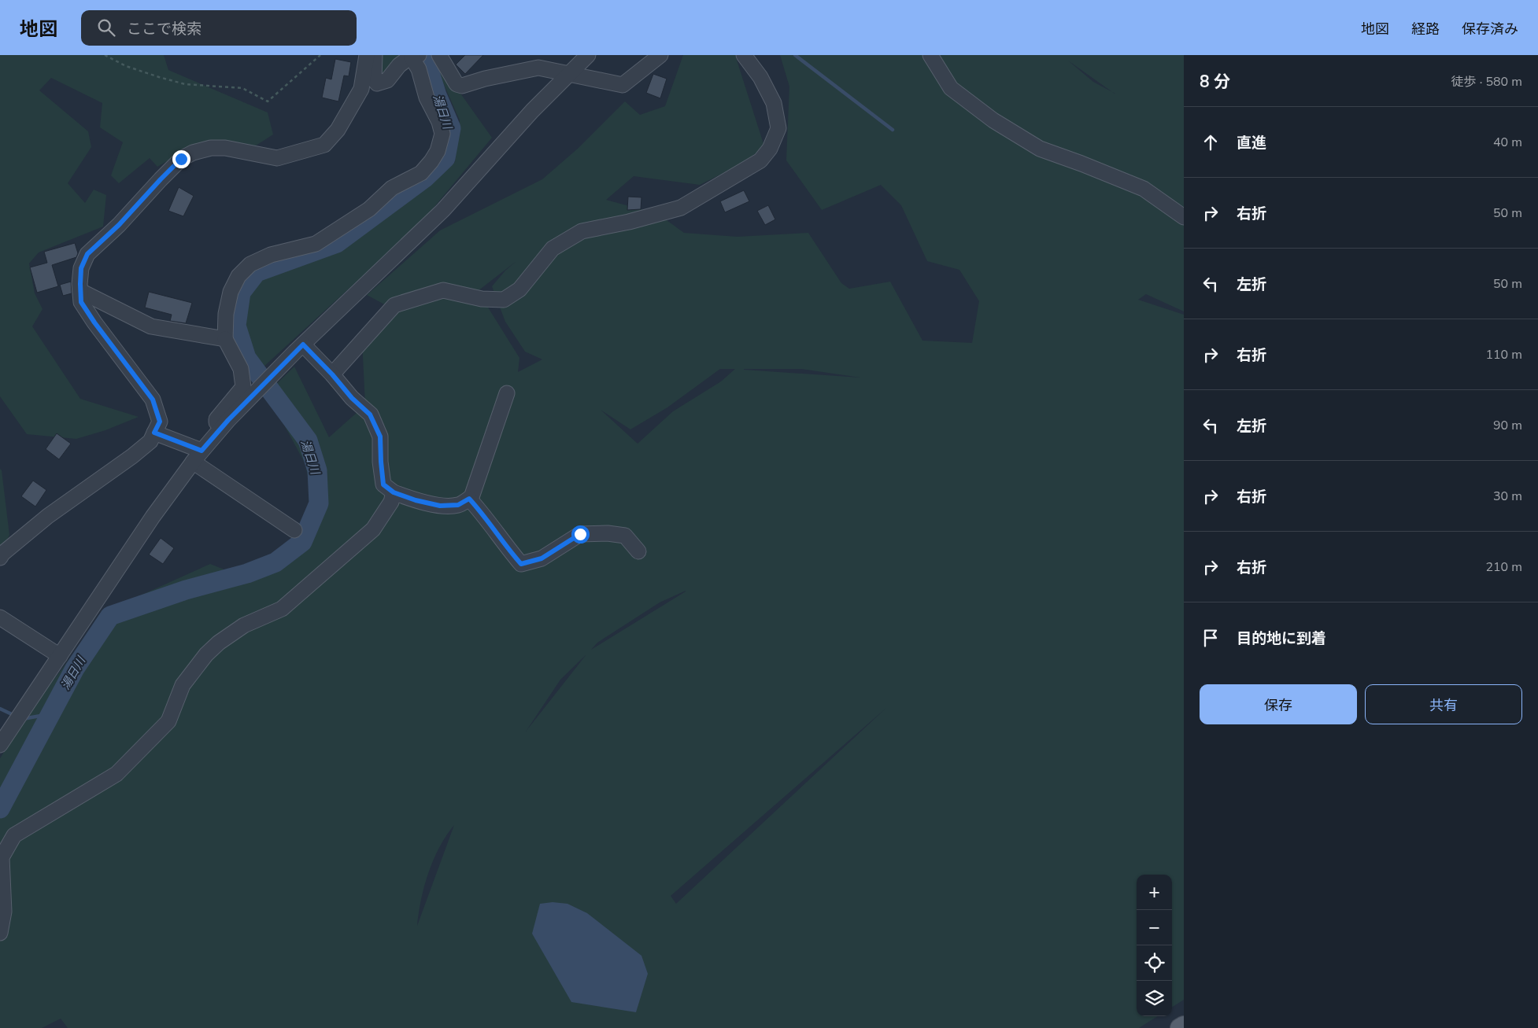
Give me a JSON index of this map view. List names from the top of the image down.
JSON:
{
  "water": ["湯日川"],
  "page": {
    "header": "地図",
    "search": "ここで検索",
    "nav": ["地図", "経路", "保存済み"],
    "heading": ["8 分", "徒歩 · 580 m"],
    "list": [
      ["直進", "40 m"],
      ["右折", "50 m"],
      ["左折", "50 m"],
      ["右折", "110 m"],
      ["左折", "90 m"],
      ["右折", "30 m"],
      ["右折", "210 m"],
      "目的地に到着"
    ],
    "buttons": ["保存", "共有"],
    "map_buttons": ["+", "−"]
  }
}
